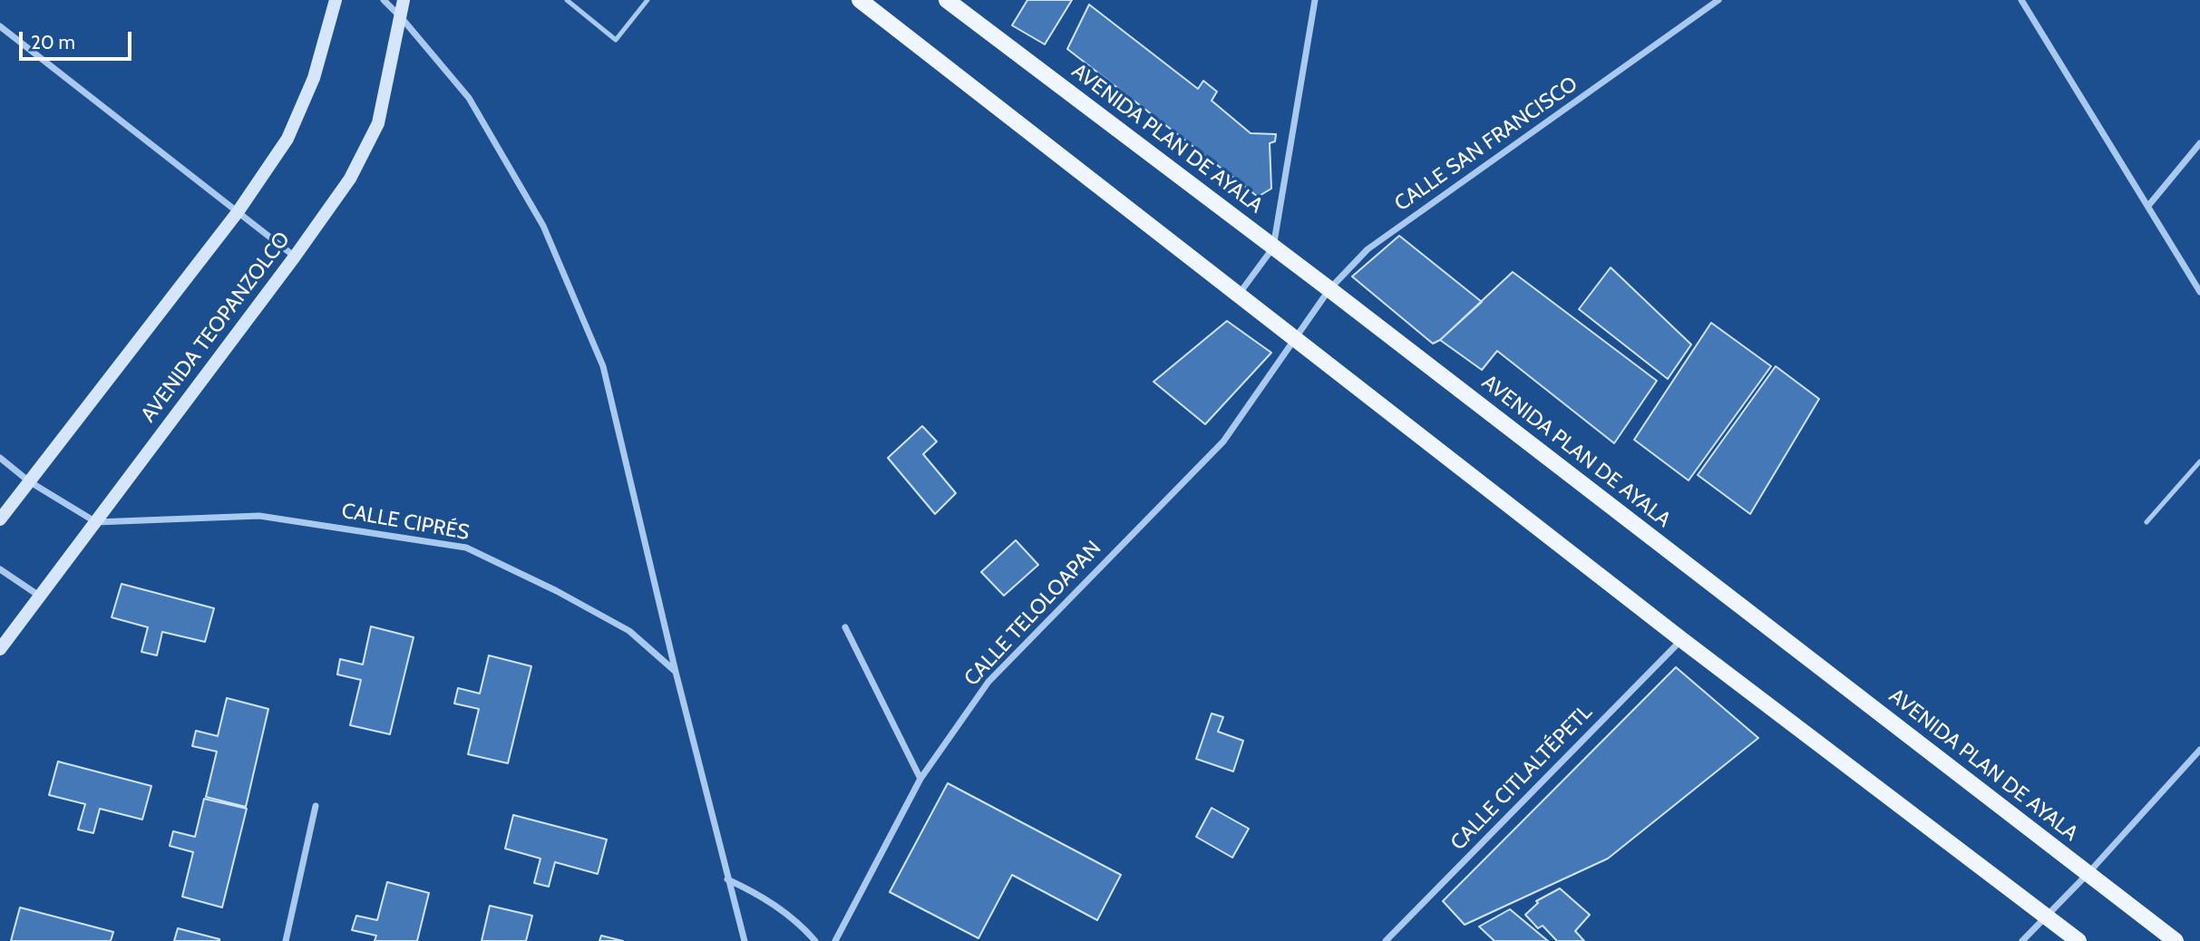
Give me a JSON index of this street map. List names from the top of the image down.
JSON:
{
  "streets": {
    "main road": ["AVENIDA PLAN DE AYALA", "AVENIDA TEOPANZOLCO"],
    "street": [
      "CALLE SAN FRANCISCO",
      "CALLE CIPRÉS",
      "CALLE TELOLOAPAN",
      "CALLE CITLALTÉPETL"
    ]
  },
  "crossings": [
    ["AVENIDA PLAN DE AYALA", "CALLE SAN FRANCISCO"],
    ["CALLE SAN FRANCISCO", "CALLE TELOLOAPAN"],
    ["AVENIDA TEOPANZOLCO", "CALLE CIPRÉS"]
  ],
  "scale_bar": "20 m"
}
